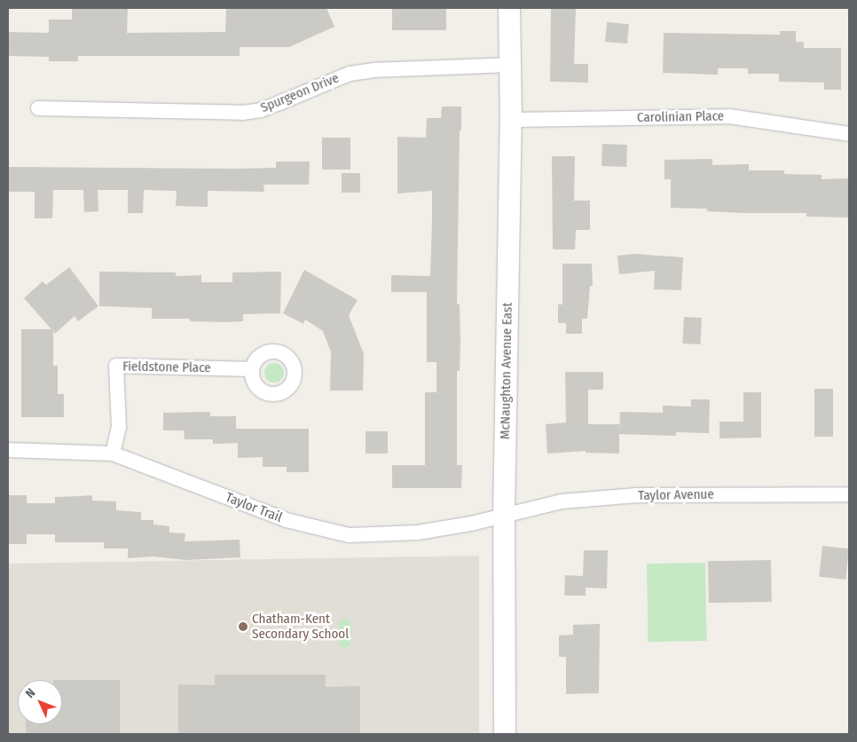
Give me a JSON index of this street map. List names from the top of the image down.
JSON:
{
  "streets": {
    "main road": ["McNaughton Avenue East"],
    "street": [
      "Spurgeon Drive",
      "Carolinian Place",
      "Fieldstone Place",
      "Taylor Avenue",
      "Taylor Trail"
    ]
  },
  "crossings": [
    ["Spurgeon Drive", "McNaughton Avenue East"],
    ["Carolinian Place", "McNaughton Avenue East"],
    ["Fieldstone Place", "Taylor Trail"],
    ["McNaughton Avenue East", "Taylor Avenue"],
    ["McNaughton Avenue East", "Taylor Trail"],
    ["Taylor Avenue", "Taylor Trail"]
  ],
  "places": ["Chatham-Kent Secondary School"],
  "north": "top left"
}
